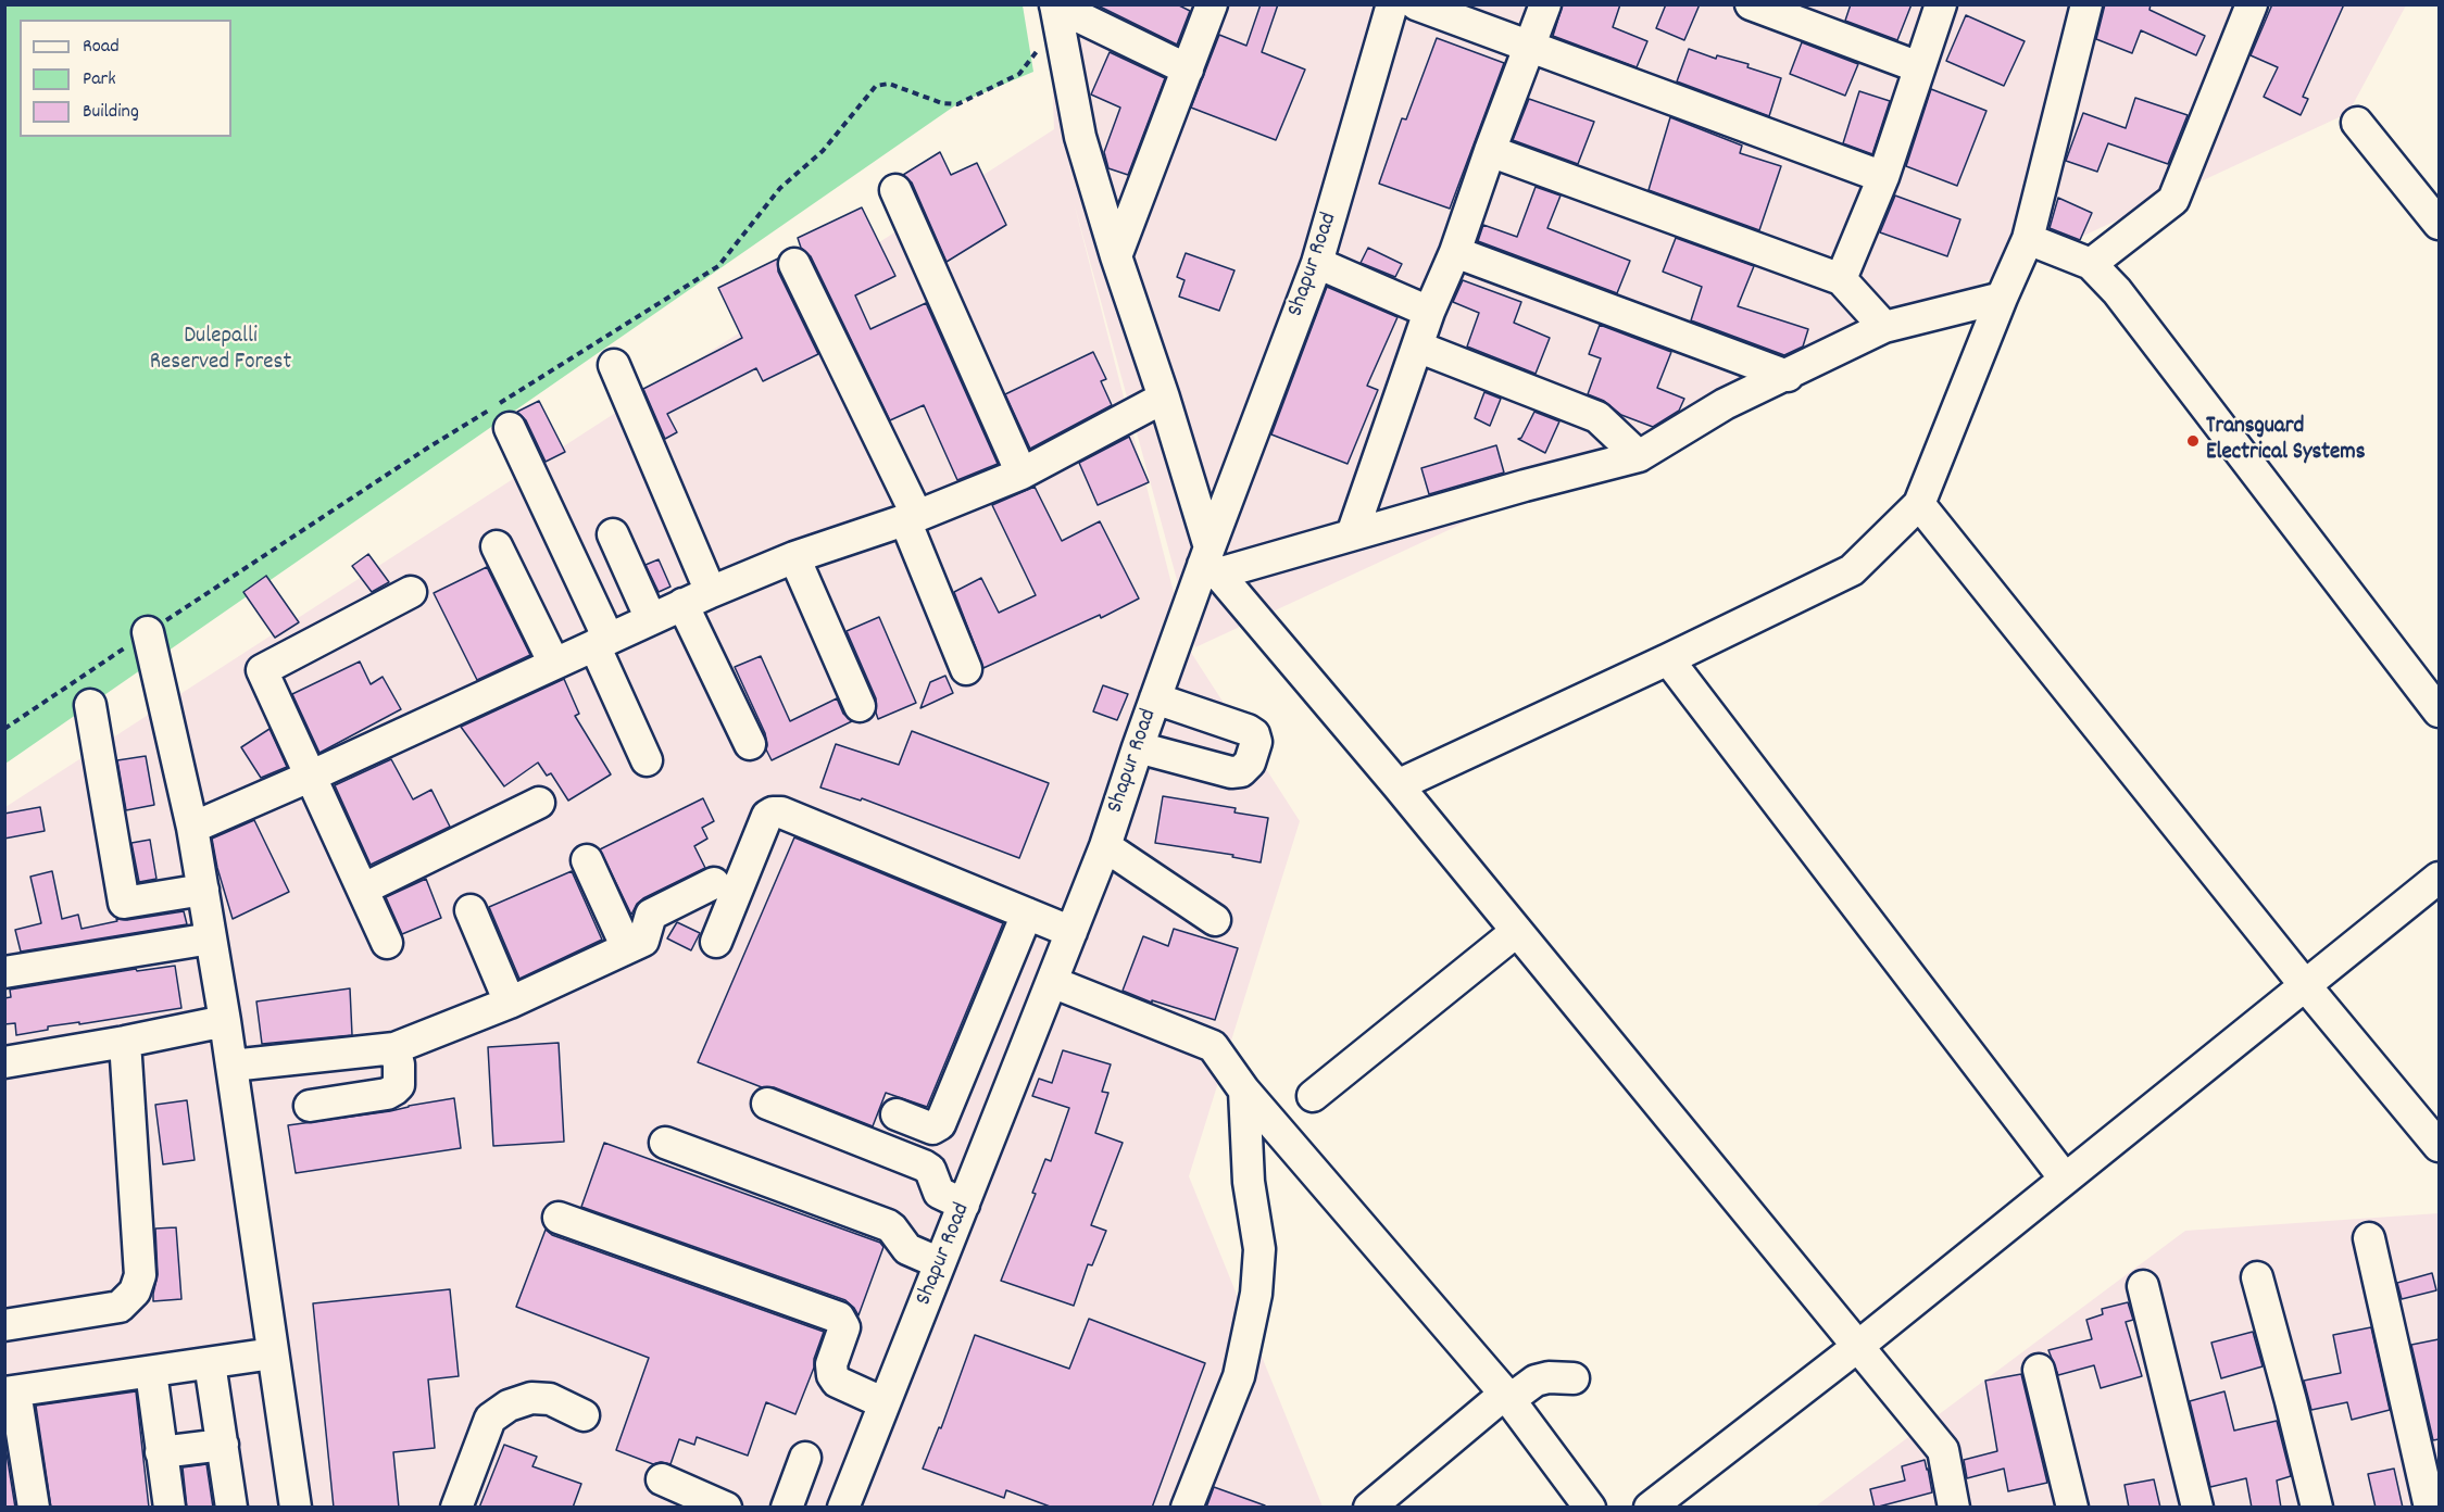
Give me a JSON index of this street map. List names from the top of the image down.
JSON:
{
  "streets": {
    "street": ["Shapur Road"]
  },
  "parks": ["Dulepalli Reserved Forest"],
  "places": ["Transguard Electrical Systems"],
  "legend": ["Road", "Park", "Building"]
}
